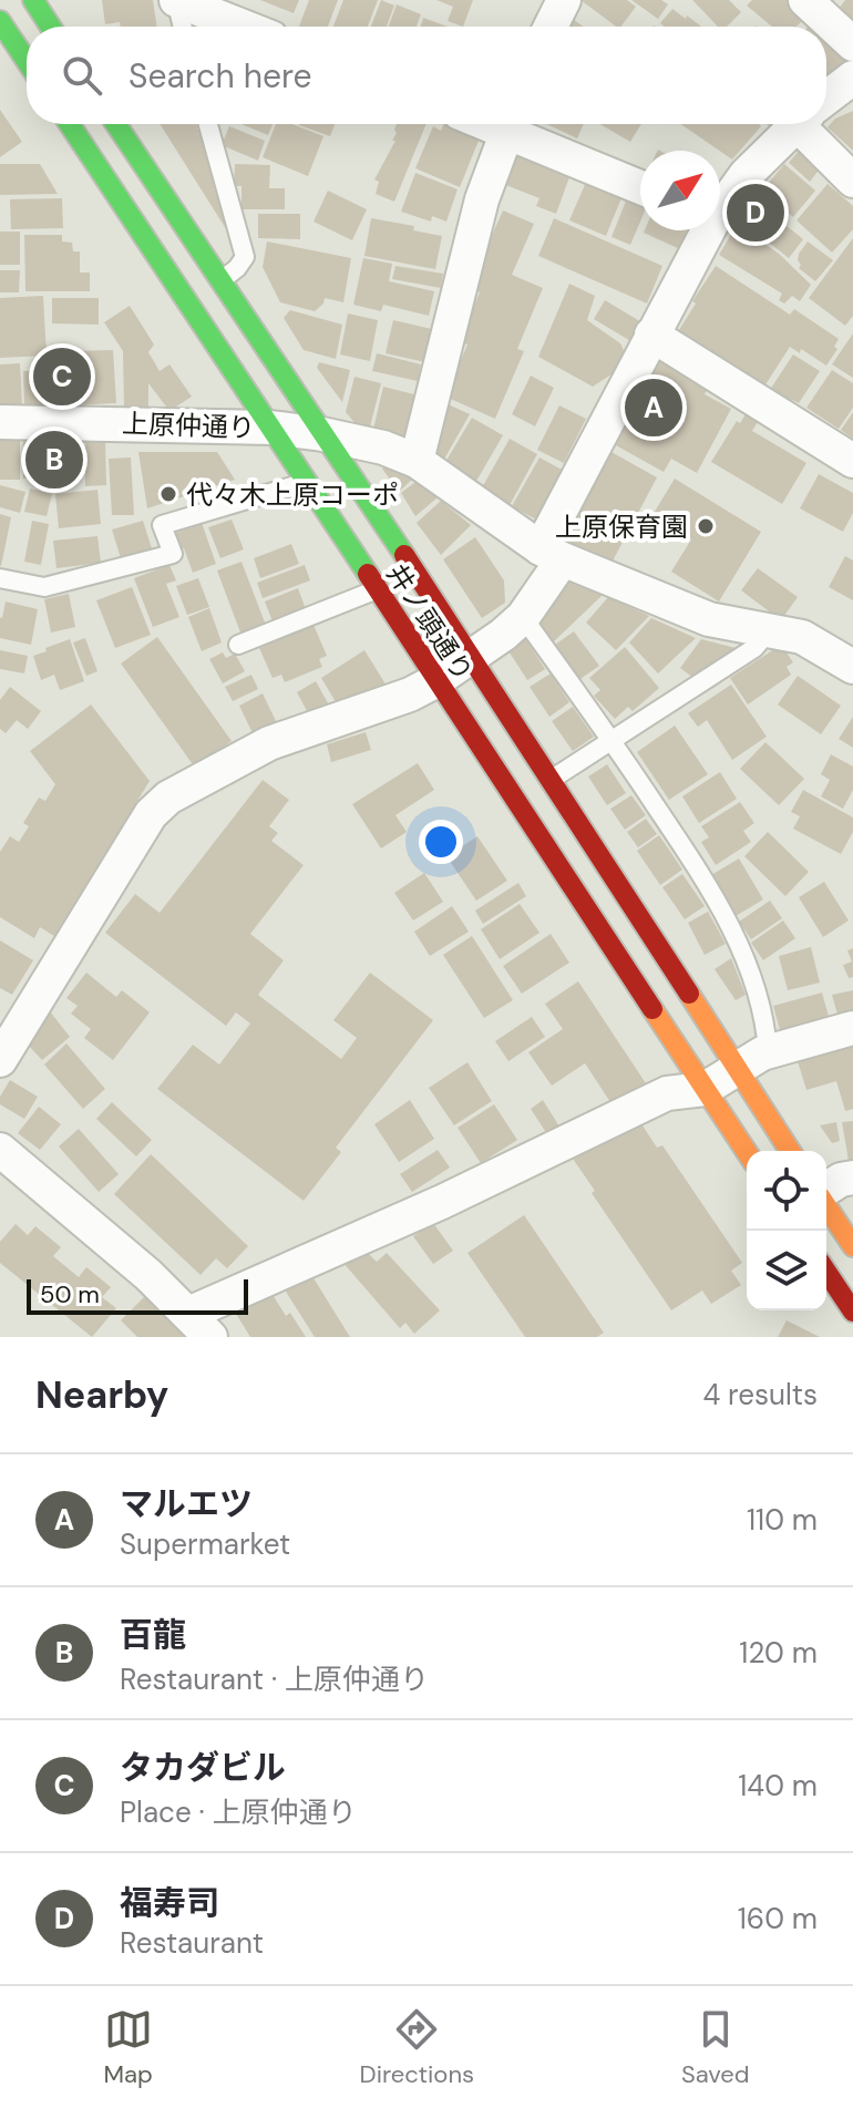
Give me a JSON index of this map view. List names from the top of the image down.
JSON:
{
  "streets": {
    "main road": ["井ノ頭通り"],
    "street": ["上原仲通り"]
  },
  "crossings": [
    ["上原仲通り", "井ノ頭通り"]
  ],
  "places": ["代々木上原コーポ", "上原保育園"],
  "scale_bar": "50 m",
  "north": "top right",
  "page": {
    "search": "Search here",
    "pins": [
      "D",
      "C",
      "A",
      "B"
    ],
    "scale": "50 m",
    "heading": ["Nearby", "4 results"],
    "list": [
      {
        "mark": "A",
        "name": "マルエツ",
        "note": "Supermarket",
        "value": "110 m"
      },
      {
        "mark": "B",
        "name": "百龍",
        "note": "Restaurant · 上原仲通り",
        "value": "120 m"
      },
      {
        "mark": "C",
        "name": "タカダビル",
        "note": "Place · 上原仲通り",
        "value": "140 m"
      },
      {
        "mark": "D",
        "name": "福寿司",
        "note": "Restaurant",
        "value": "160 m"
      }
    ],
    "nav": ["Map", "Directions", "Saved"]
  }
}
